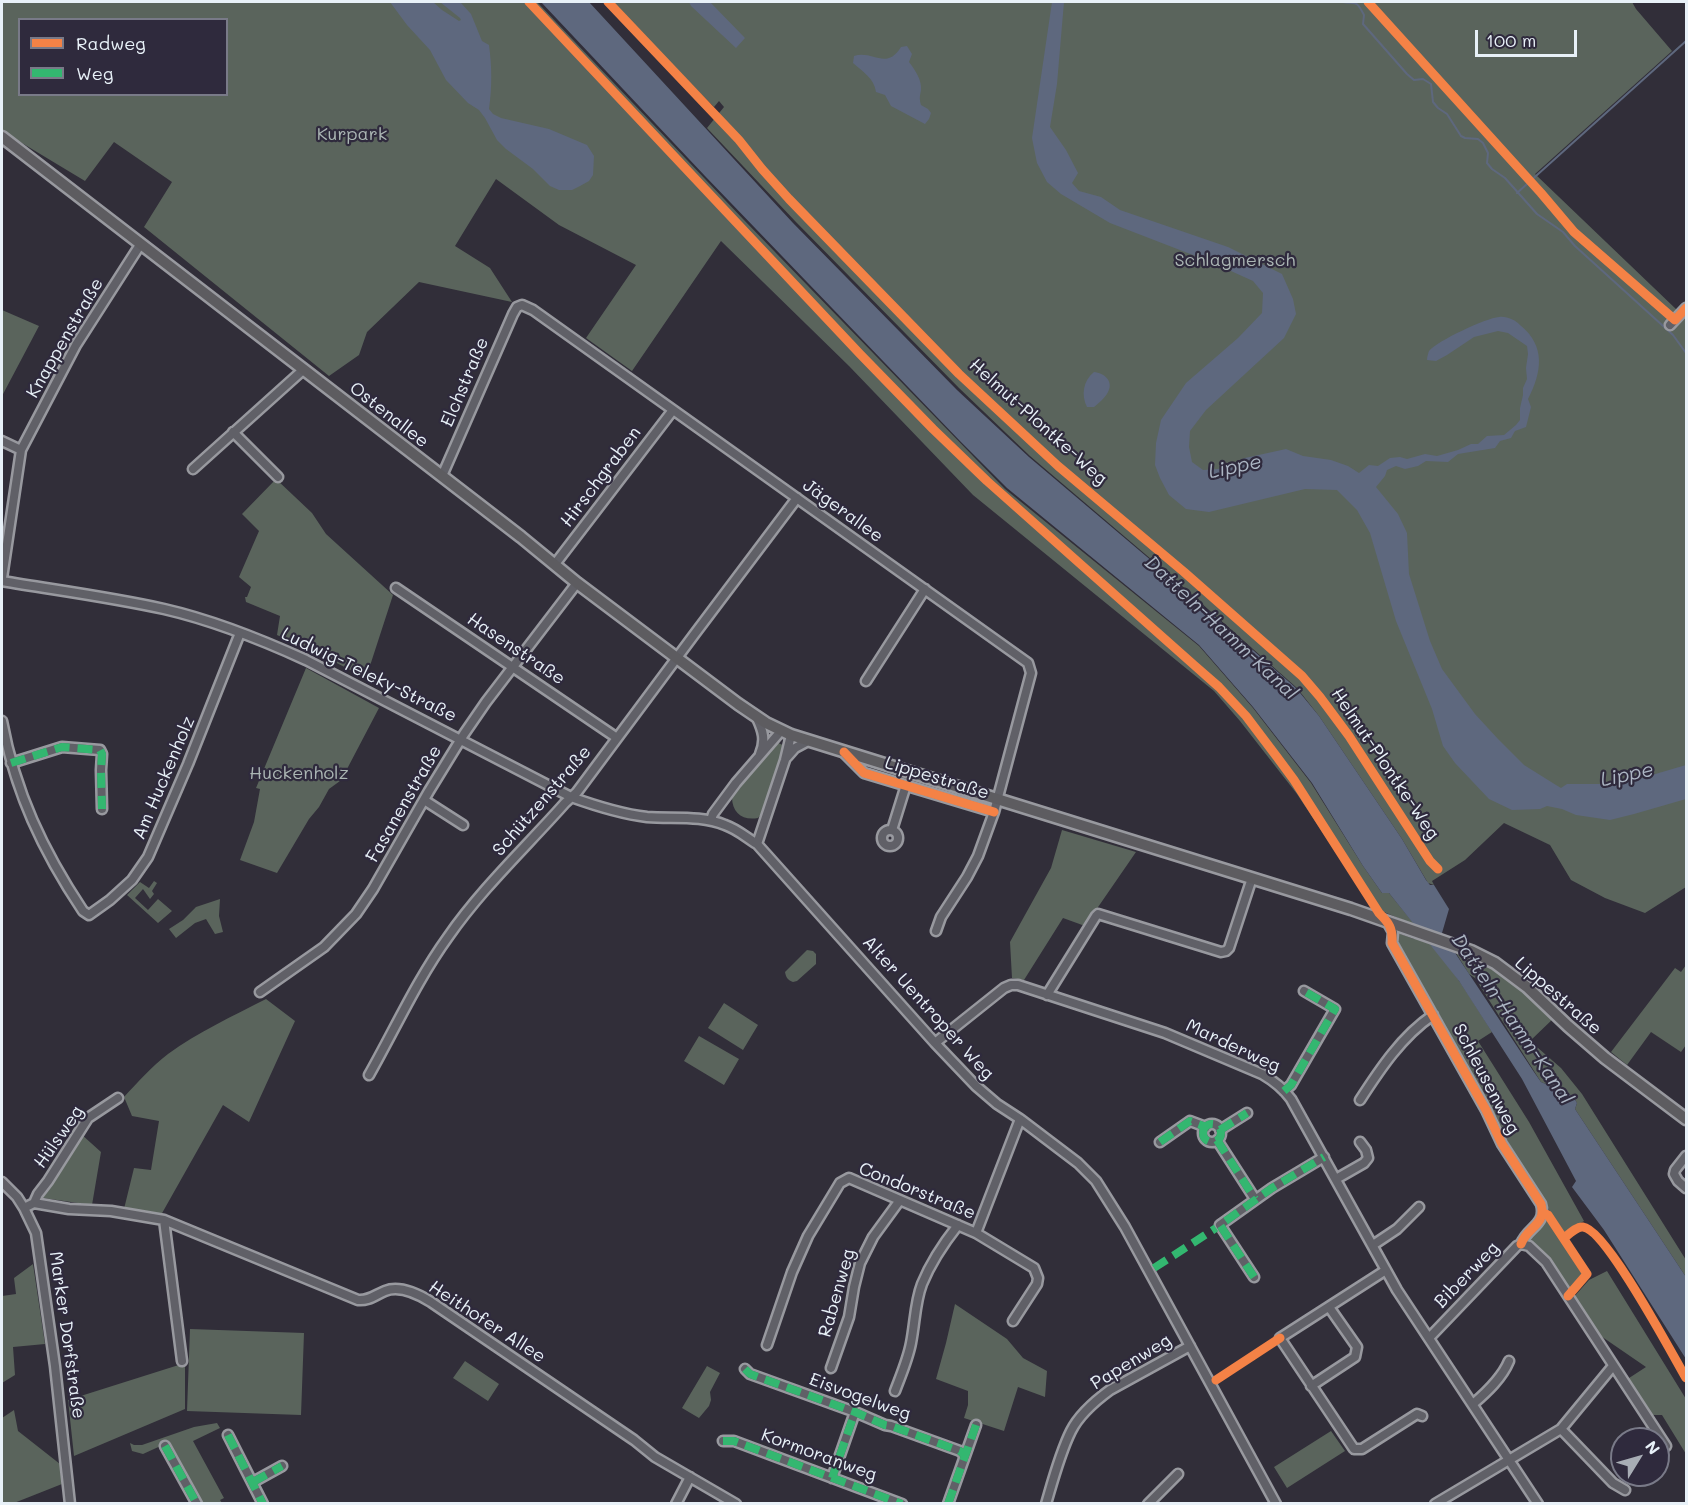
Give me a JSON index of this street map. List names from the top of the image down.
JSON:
{
  "streets": {
    "main road": ["Ostenallee", "Lippestraße"],
    "street": [
      "Knappenstraße",
      "Elchstraße",
      "Hirschgraben",
      "Jägerallee",
      "Hasenstraße",
      "Ludwig-Teleky-Straße",
      "Am Huckenholz",
      "Schützenstraße",
      "Fasanenstraße",
      "Alter Uentroper Weg",
      "Marderweg",
      "Schleusenweg",
      "Hülsweg",
      "Condorstraße",
      "Biberweg",
      "Rabenweg",
      "Heithofer Allee",
      "Marker Dorfstraße",
      "Papenweg",
      "Eisvogelweg",
      "Kormoranweg"
    ],
    "cycle path": ["Helmut-Plontke-Weg"]
  },
  "crossings": [
    ["Knappenstraße", "Ostenallee"],
    ["Knappenstraße", "Ludwig-Teleky-Straße"],
    ["Elchstraße", "Ostenallee"],
    ["Elchstraße", "Jägerallee"],
    ["Ostenallee", "Hirschgraben"],
    ["Ostenallee", "Lippestraße"],
    ["Ostenallee", "Schützenstraße"],
    ["Ostenallee", "Fasanenstraße"],
    ["Hirschgraben", "Jägerallee"],
    ["Jägerallee", "Lippestraße"],
    ["Jägerallee", "Schützenstraße"],
    ["Hasenstraße", "Schützenstraße"],
    ["Hasenstraße", "Fasanenstraße"],
    ["Ludwig-Teleky-Straße", "Am Huckenholz"],
    ["Ludwig-Teleky-Straße", "Schützenstraße"],
    ["Ludwig-Teleky-Straße", "Fasanenstraße"],
    ["Ludwig-Teleky-Straße", "Alter Uentroper Weg"],
    ["Lippestraße", "Schleusenweg"],
    ["Alter Uentroper Weg", "Marderweg"],
    ["Alter Uentroper Weg", "Papenweg"],
    ["Marderweg", "Biberweg"],
    ["Schleusenweg", "Biberweg"],
    ["Hülsweg", "Heithofer Allee"],
    ["Condorstraße", "Rabenweg"]
  ],
  "water": ["Lippe", "Datteln-Hamm-Kanal"],
  "parks": ["Kurpark", "Schlagmersch", "Huckenholz"],
  "legend": ["Radweg", "Weg"],
  "scale_bar": "100 m",
  "north": "top right"
}
